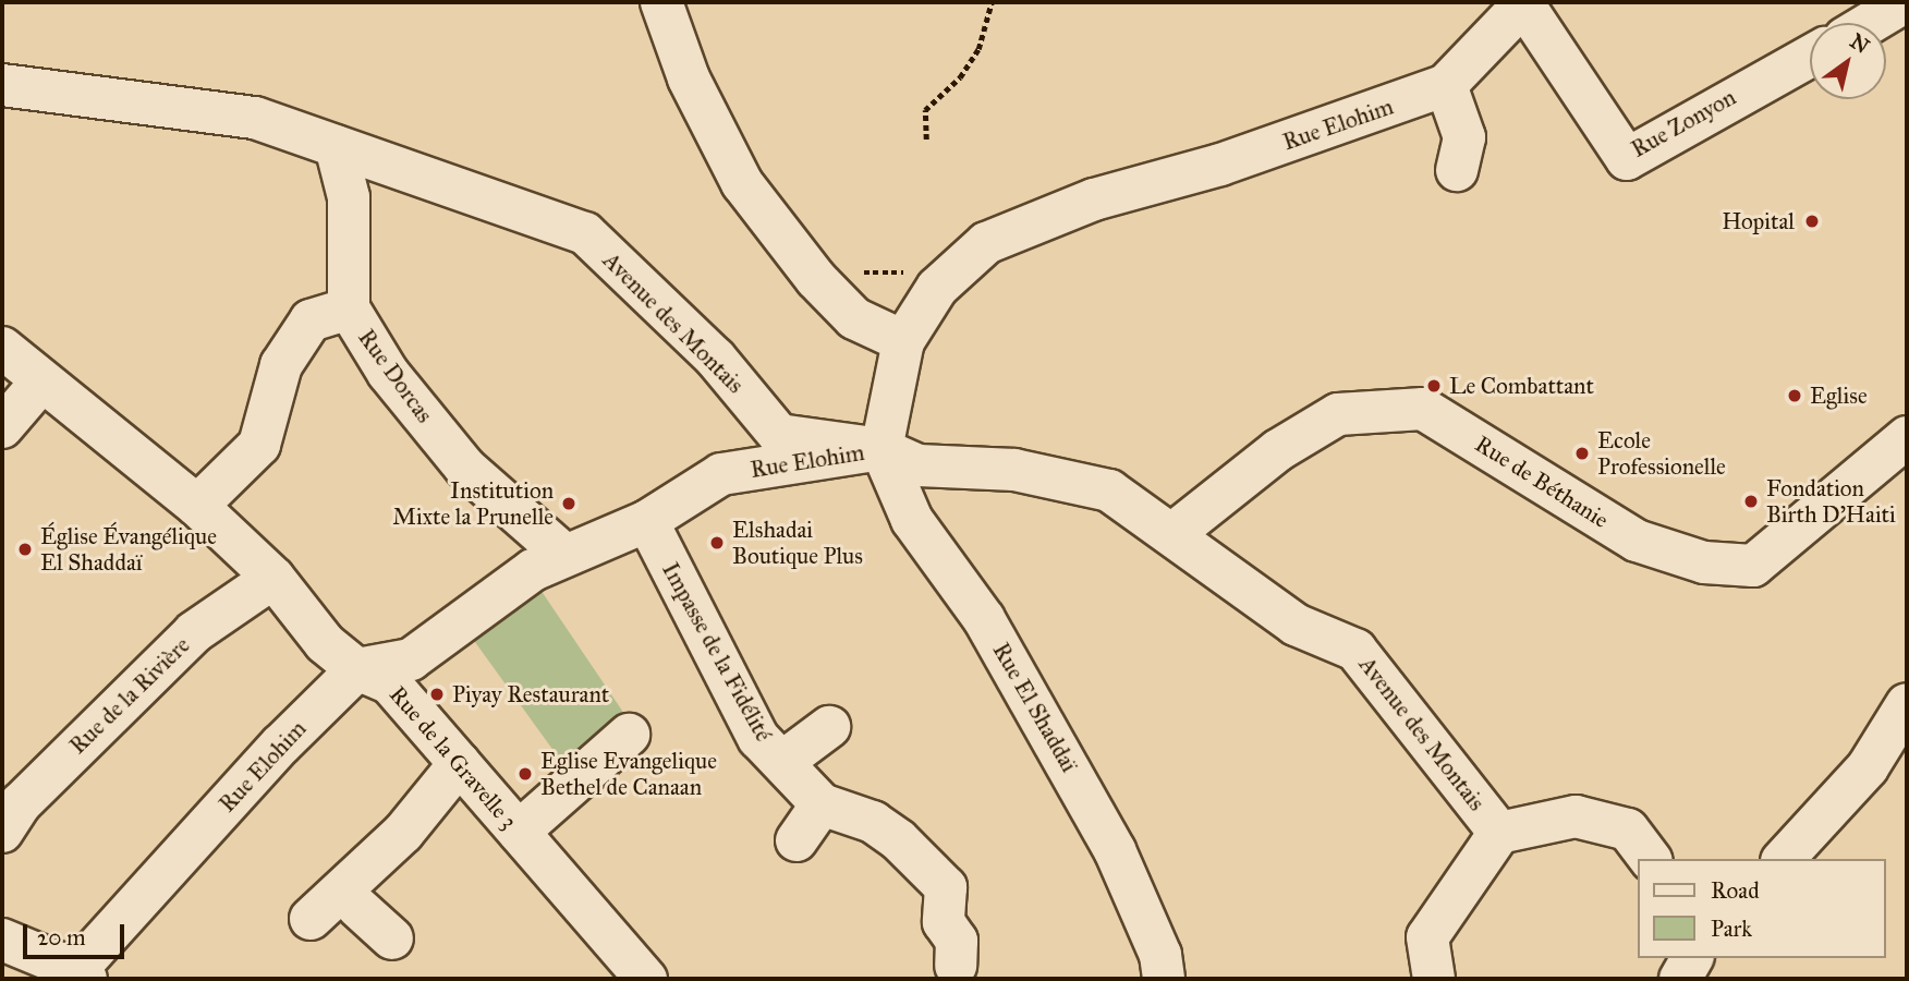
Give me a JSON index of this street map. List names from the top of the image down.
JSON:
{
  "streets": {
    "street": [
      "Rue Zonyon",
      "Rue Elohim",
      "Avenue des Montais",
      "Rue Dorcas",
      "Rue de Béthanie",
      "Impasse de la Fidélité",
      "Rue de la Rivière",
      "Rue El Shaddaï",
      "Rue de la Gravelle 3"
    ]
  },
  "crossings": [
    ["Rue Zonyon", "Rue Elohim"],
    ["Rue Elohim", "Avenue des Montais"],
    ["Rue Elohim", "Rue Dorcas"],
    ["Rue Elohim", "Impasse de la Fidélité"],
    ["Rue Elohim", "Rue El Shaddaï"],
    ["Rue Elohim", "Rue de la Gravelle 3"],
    ["Avenue des Montais", "Rue Dorcas"],
    ["Avenue des Montais", "Rue de Béthanie"],
    ["Avenue des Montais", "Rue El Shaddaï"],
    ["Rue de la Rivière", "Rue de la Gravelle 3"]
  ],
  "places": [
    "Hopital",
    "Le Combattant",
    "Eglise",
    "Ecole Professionelle",
    "Fondation Birth D'Haiti",
    "Institution Mixte la Prunelle",
    "Elshadai Boutique Plus",
    "Église Évangélique El Shaddaï",
    "Piyay Restaurant",
    "Eglise Evangelique Bethel de Canaan"
  ],
  "legend": ["Road", "Park"],
  "scale_bar": "20 m",
  "north": "top right"
}
